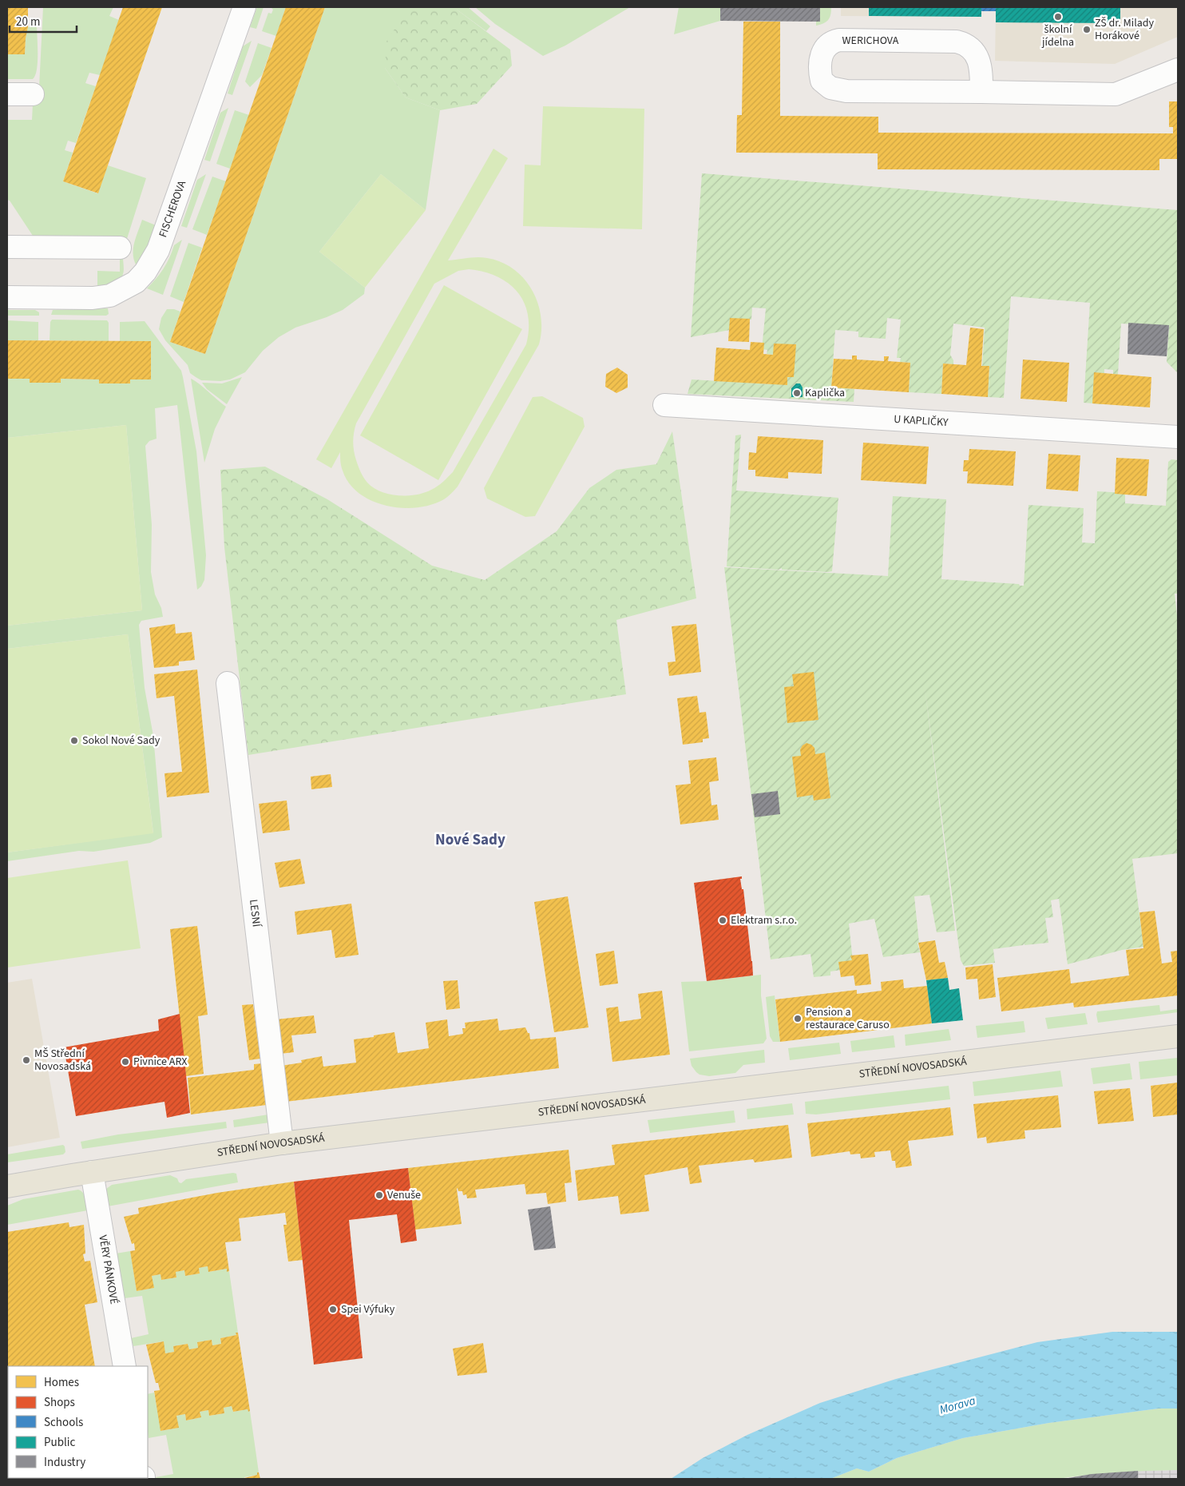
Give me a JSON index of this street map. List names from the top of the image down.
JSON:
{
  "streets": {
    "main road": ["STŘEDNÍ NOVOSADSKÁ"],
    "street": [
      "WERICHOVA",
      "FISCHEROVA",
      "U KAPLIČKY",
      "LESNÍ",
      "VĚRY PÁNKOVÉ"
    ]
  },
  "crossings": [
    ["LESNÍ", "STŘEDNÍ NOVOSADSKÁ"],
    ["STŘEDNÍ NOVOSADSKÁ", "VĚRY PÁNKOVÉ"]
  ],
  "districts": ["Nové Sady"],
  "water": ["Morava"],
  "places": [
    "školní jídelna",
    "ZŠ dr. Milady Horákové",
    "Kaplička",
    "Sokol Nové Sady",
    "Elektram s.r.o.",
    "Pension a restaurace Caruso",
    "MŠ Střední Novosadská",
    "Pivnice ARX",
    "Venuše",
    "Spei Výfuky"
  ],
  "legend": [
    "Homes",
    "Shops",
    "Schools",
    "Public",
    "Industry"
  ],
  "scale_bar": "20 m"
}
